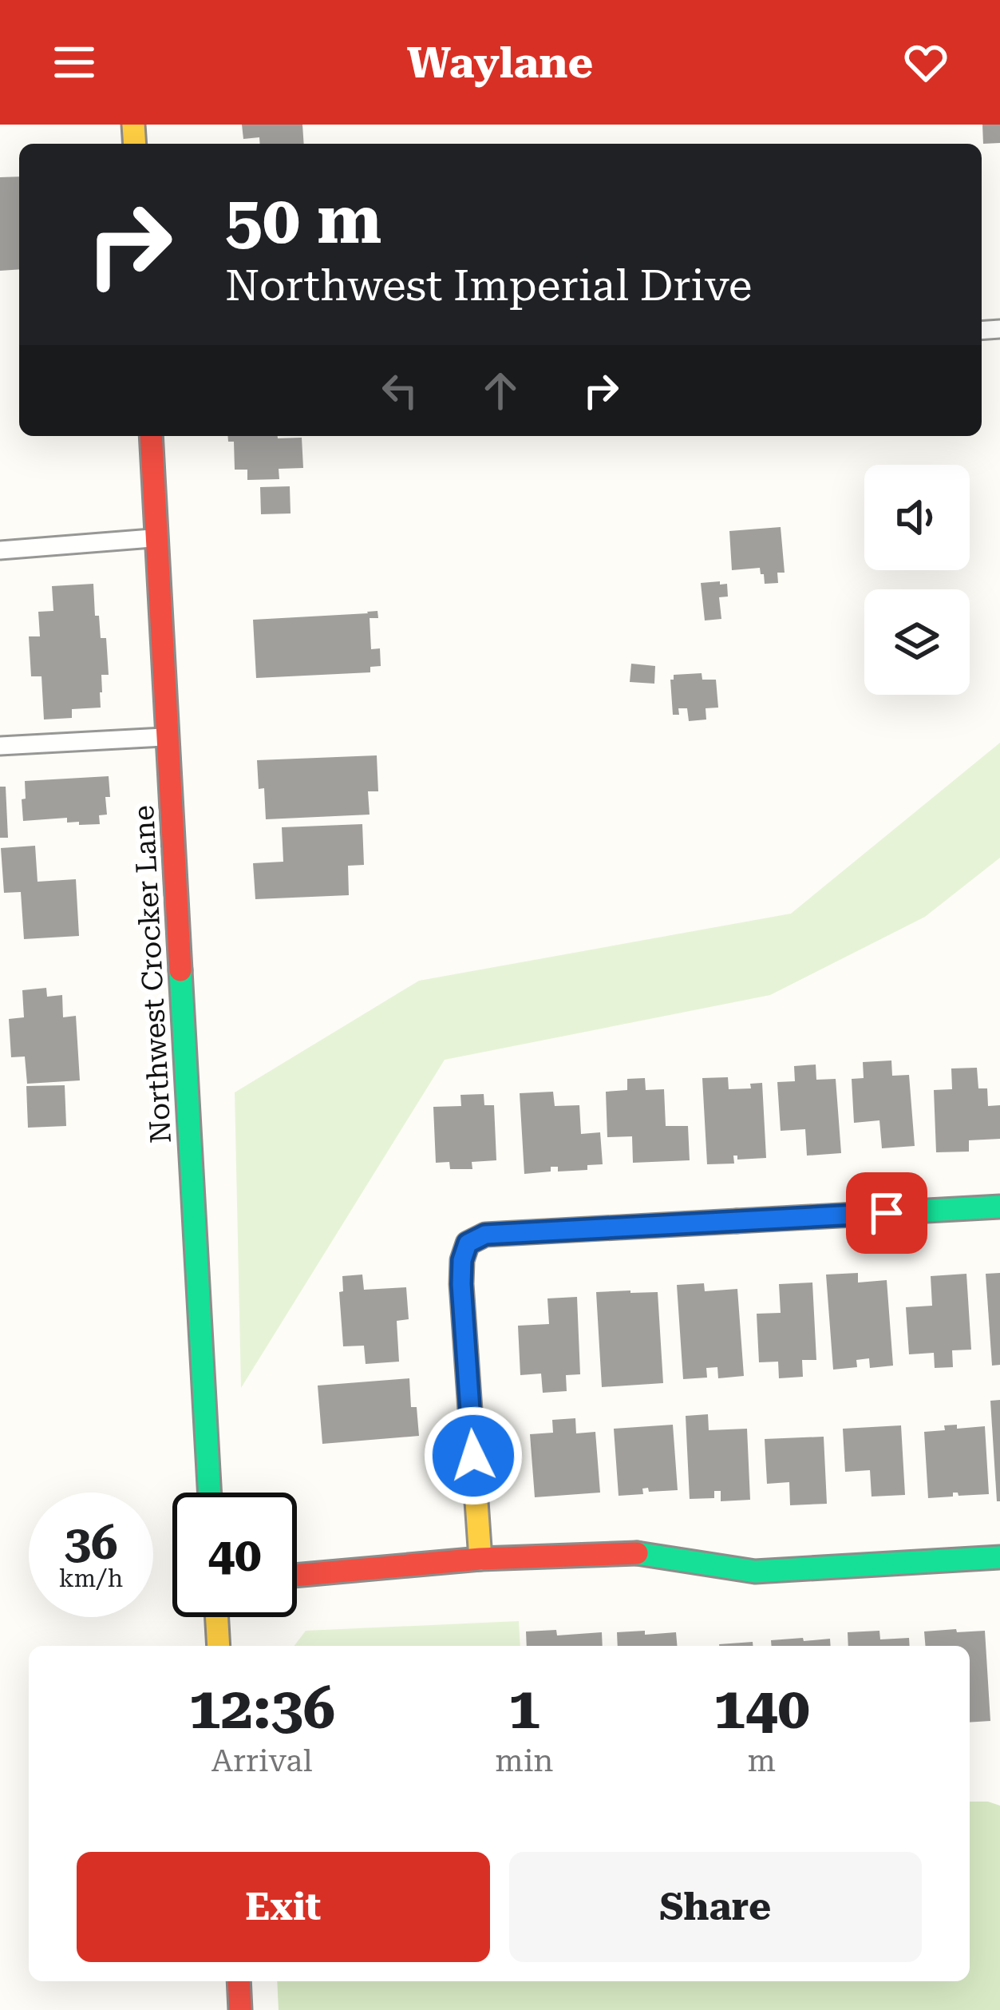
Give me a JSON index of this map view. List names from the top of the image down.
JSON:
{
  "streets": {
    "street": ["Northwest Crocker Lane"]
  },
  "page": {
    "header": "Waylane",
    "turn": ["50 m", "Northwest Imperial Drive"],
    "speed": "36 km/h",
    "limit": "40",
    "eta": [
      "12:36",
      "Arrival",
      "1",
      "min",
      "140",
      "m"
    ],
    "buttons": ["Exit", "Share"]
  }
}
